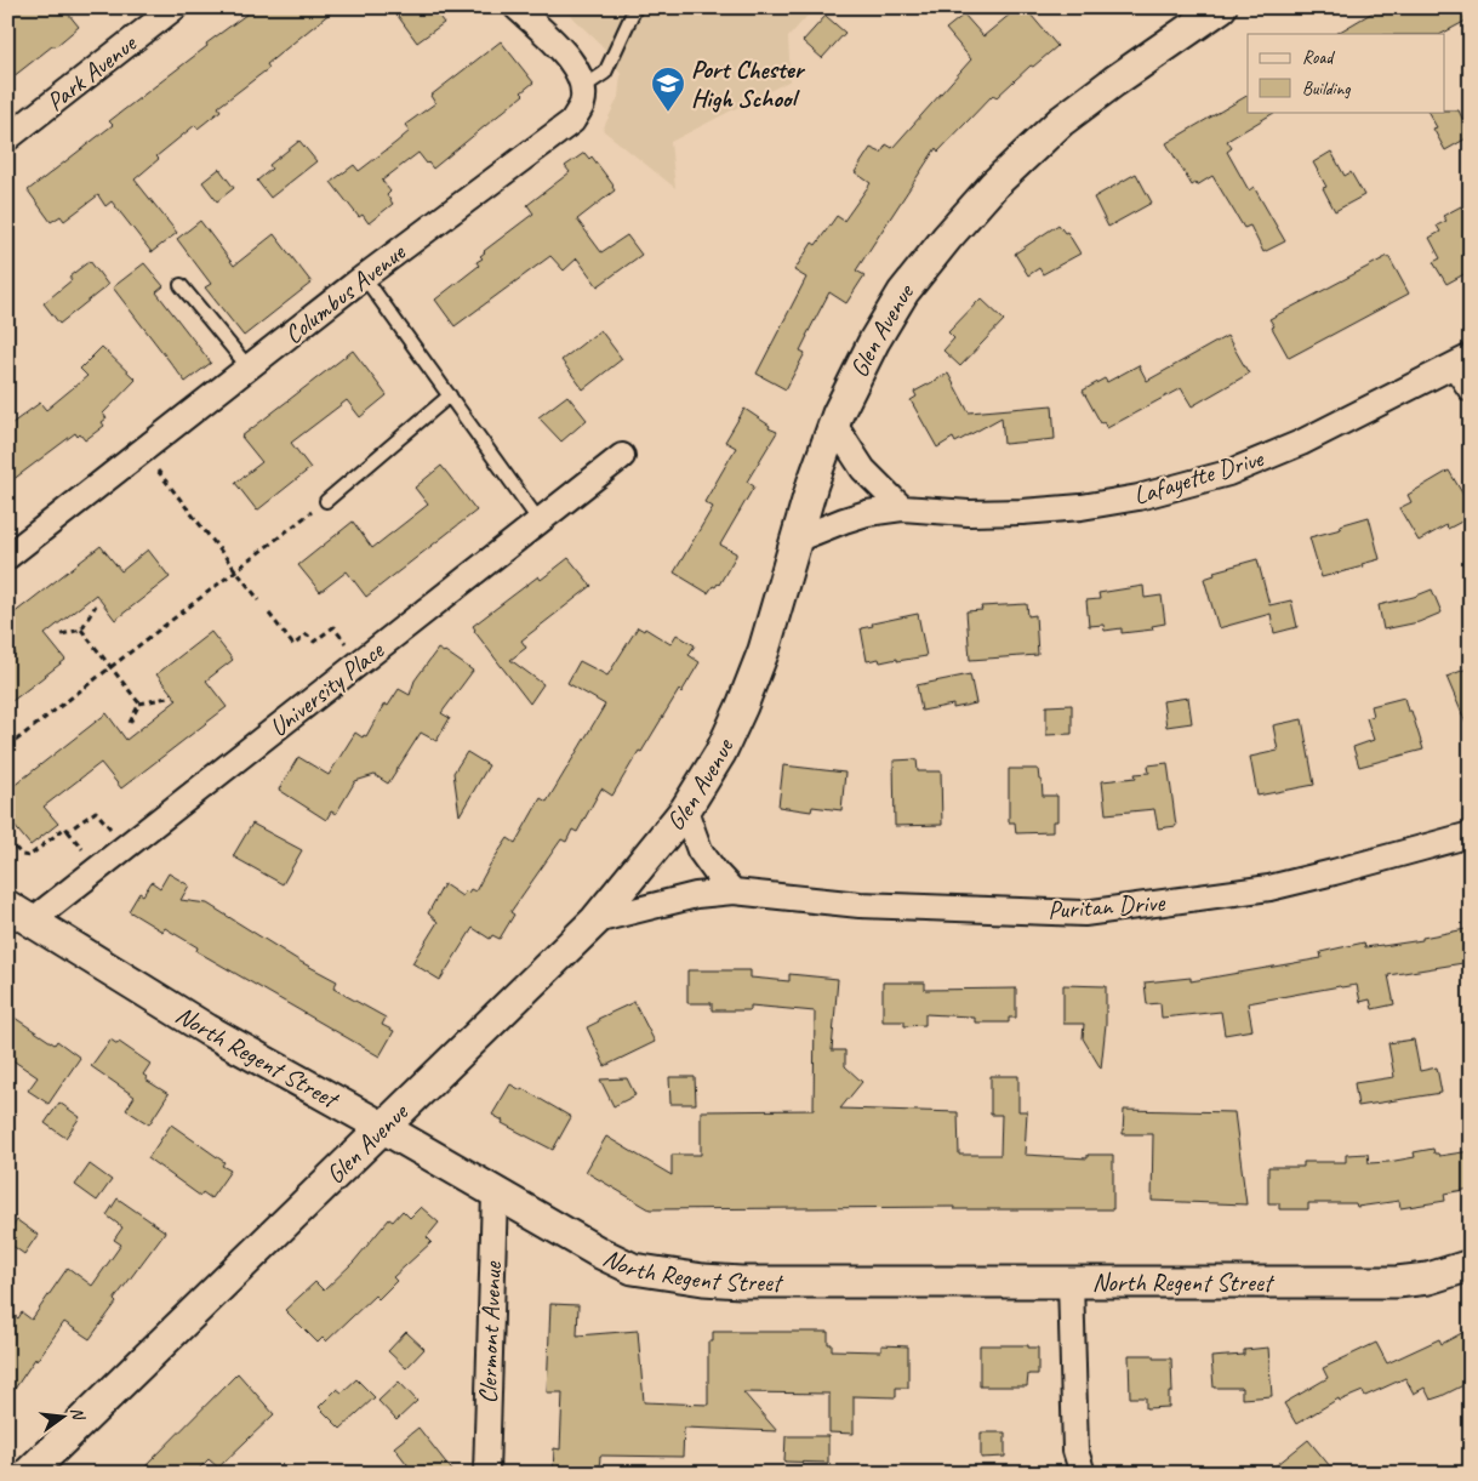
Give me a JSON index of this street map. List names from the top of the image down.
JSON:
{
  "streets": {
    "street": [
      "Park Avenue",
      "Columbus Avenue",
      "Glen Avenue",
      "Lafayette Drive",
      "University Place",
      "Puritan Drive",
      "North Regent Street",
      "Clermont Avenue"
    ]
  },
  "crossings": [
    ["Glen Avenue", "Lafayette Drive"],
    ["Glen Avenue", "Puritan Drive"],
    ["Glen Avenue", "North Regent Street"],
    ["University Place", "North Regent Street"],
    ["North Regent Street", "Clermont Avenue"]
  ],
  "places": {
    "school or university": ["Port Chester High School"]
  },
  "legend": ["Road", "Building"],
  "north": "right"
}
